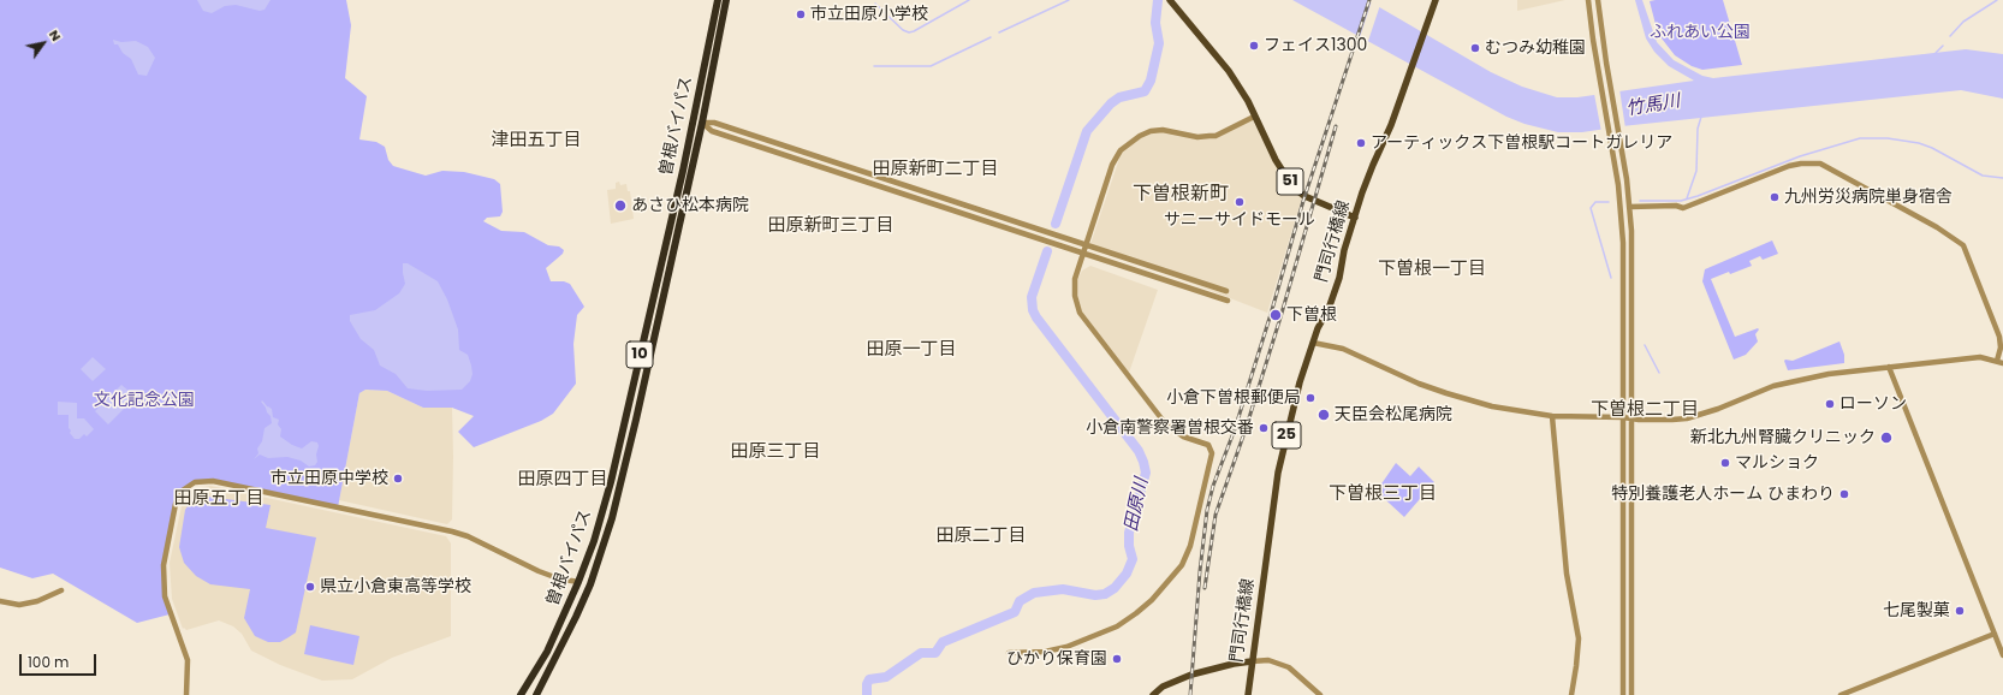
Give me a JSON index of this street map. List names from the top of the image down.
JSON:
{
  "streets": {
    "highway": ["曽根バイパス", "10"],
    "main road": ["51", "門司行橋線", "25"]
  },
  "crossings": [
    ["51", "門司行橋線"]
  ],
  "districts": [
    "津田五丁目",
    "田原新町二丁目",
    "下曽根新町",
    "田原新町三丁目",
    "下曽根一丁目",
    "田原一丁目",
    "下曽根二丁目",
    "田原三丁目",
    "田原四丁目",
    "下曽根三丁目",
    "田原五丁目",
    "田原二丁目"
  ],
  "water": ["竹馬川", "田原川"],
  "parks": ["ふれあい公園", "文化記念公園"],
  "places": [
    "市立田原小学校",
    "フェイス1300",
    "むつみ幼稚園",
    "アーティックス下曽根駅コートガレリア",
    "九州労災病院単身宿舎",
    "サニーサイドモール",
    "あさひ松本病院",
    "下曽根",
    "小倉下曽根郵便局",
    "ローソン",
    "天臣会松尾病院",
    "小倉南警察署曽根交番",
    "新北九州腎臓クリニック",
    "マルショク",
    "市立田原中学校",
    "特別養護老人ホーム ひまわり",
    "県立小倉東高等学校",
    "七尾製菓",
    "ひかり保育園"
  ],
  "scale_bar": "100 m",
  "north": "top right"
}
